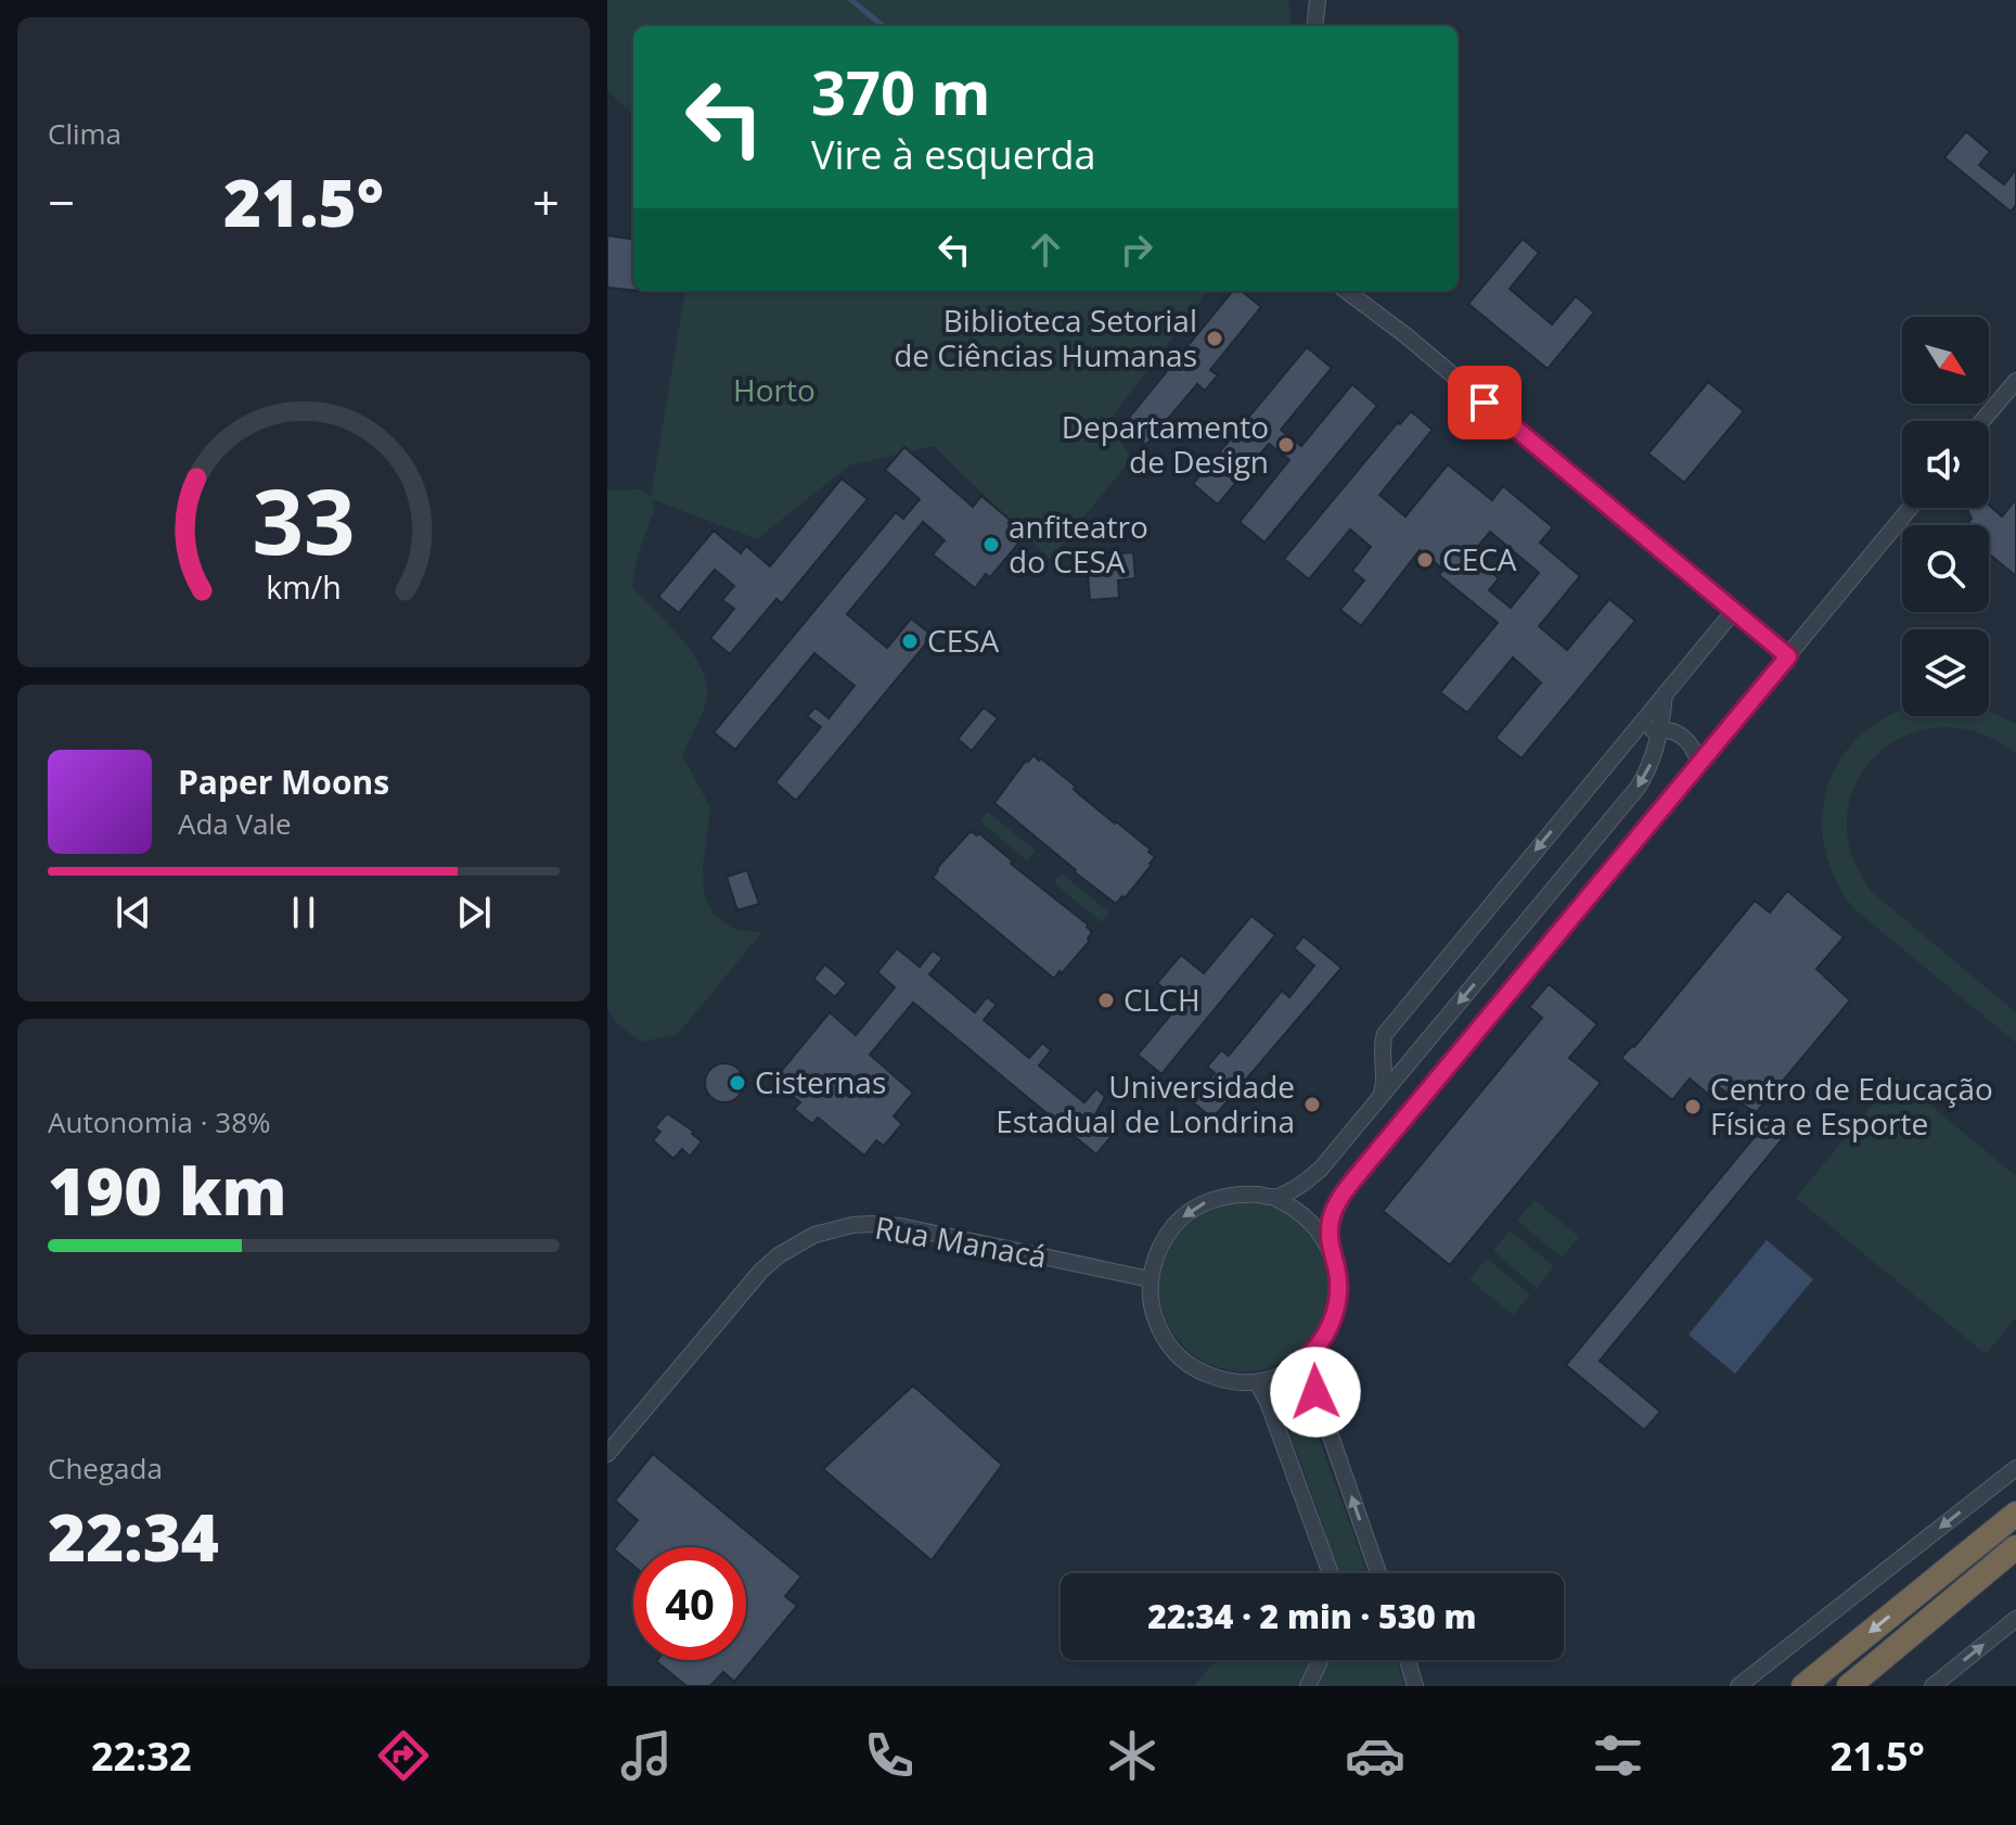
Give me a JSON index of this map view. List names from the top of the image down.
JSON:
{
  "streets": {
    "street": ["Rua Manacá"]
  },
  "parks": ["Horto"],
  "places": [
    "Biblioteca Setorial de Ciências Humanas",
    "Departamento de Design",
    "anfiteatro do CESA",
    "CECA",
    "CESA",
    "CLCH",
    "Cisternas",
    "Universidade Estadual de Londrina",
    "Centro de Educação Física e Esporte"
  ],
  "north": "bottom right",
  "page": {
    "tile": [
      "Clima",
      ["Autonomia · 38%", "190 km"],
      ["Chegada", "22:34"]
    ],
    "turn": ["370 m", "Vire à esquerda"],
    "heat": ["−", "21.5°", "+"],
    "song": ["Paper Moons", "Ada Vale"],
    "limit": "40",
    "trip": "22:34 · 2 min · 530 m",
    "tabs": ["22:32", "21.5°"],
    "gauge": ["33", "km/h"]
  }
}
